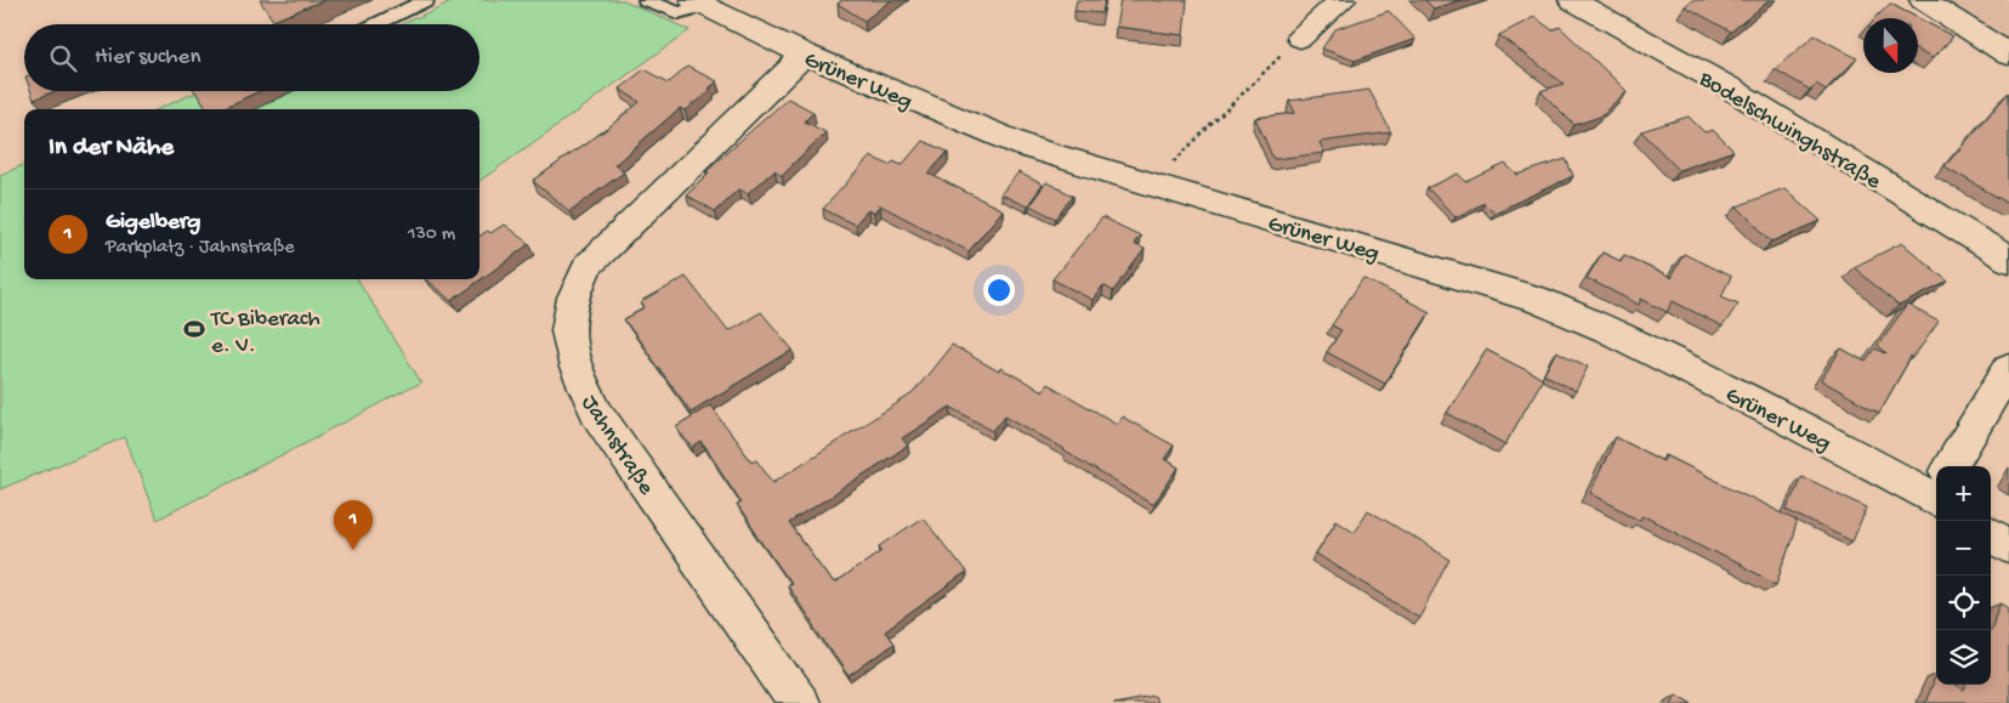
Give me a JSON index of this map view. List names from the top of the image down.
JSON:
{
  "streets": {
    "street": ["Grüner Weg", "Bodelschwinghstraße", "Jahnstraße"]
  },
  "crossings": [
    ["Grüner Weg", "Jahnstraße"]
  ],
  "places": {
    "sports": ["TC Biberach e. V."]
  },
  "north": "bottom",
  "page": {
    "search": "Hier suchen",
    "heading": "In der Nähe",
    "list": [
      {
        "mark": "1",
        "name": "Gigelberg",
        "note": "Parkplatz · Jahnstraße",
        "value": "130 m"
      }
    ],
    "map_buttons": ["+", "−"],
    "pins": "1"
  }
}
